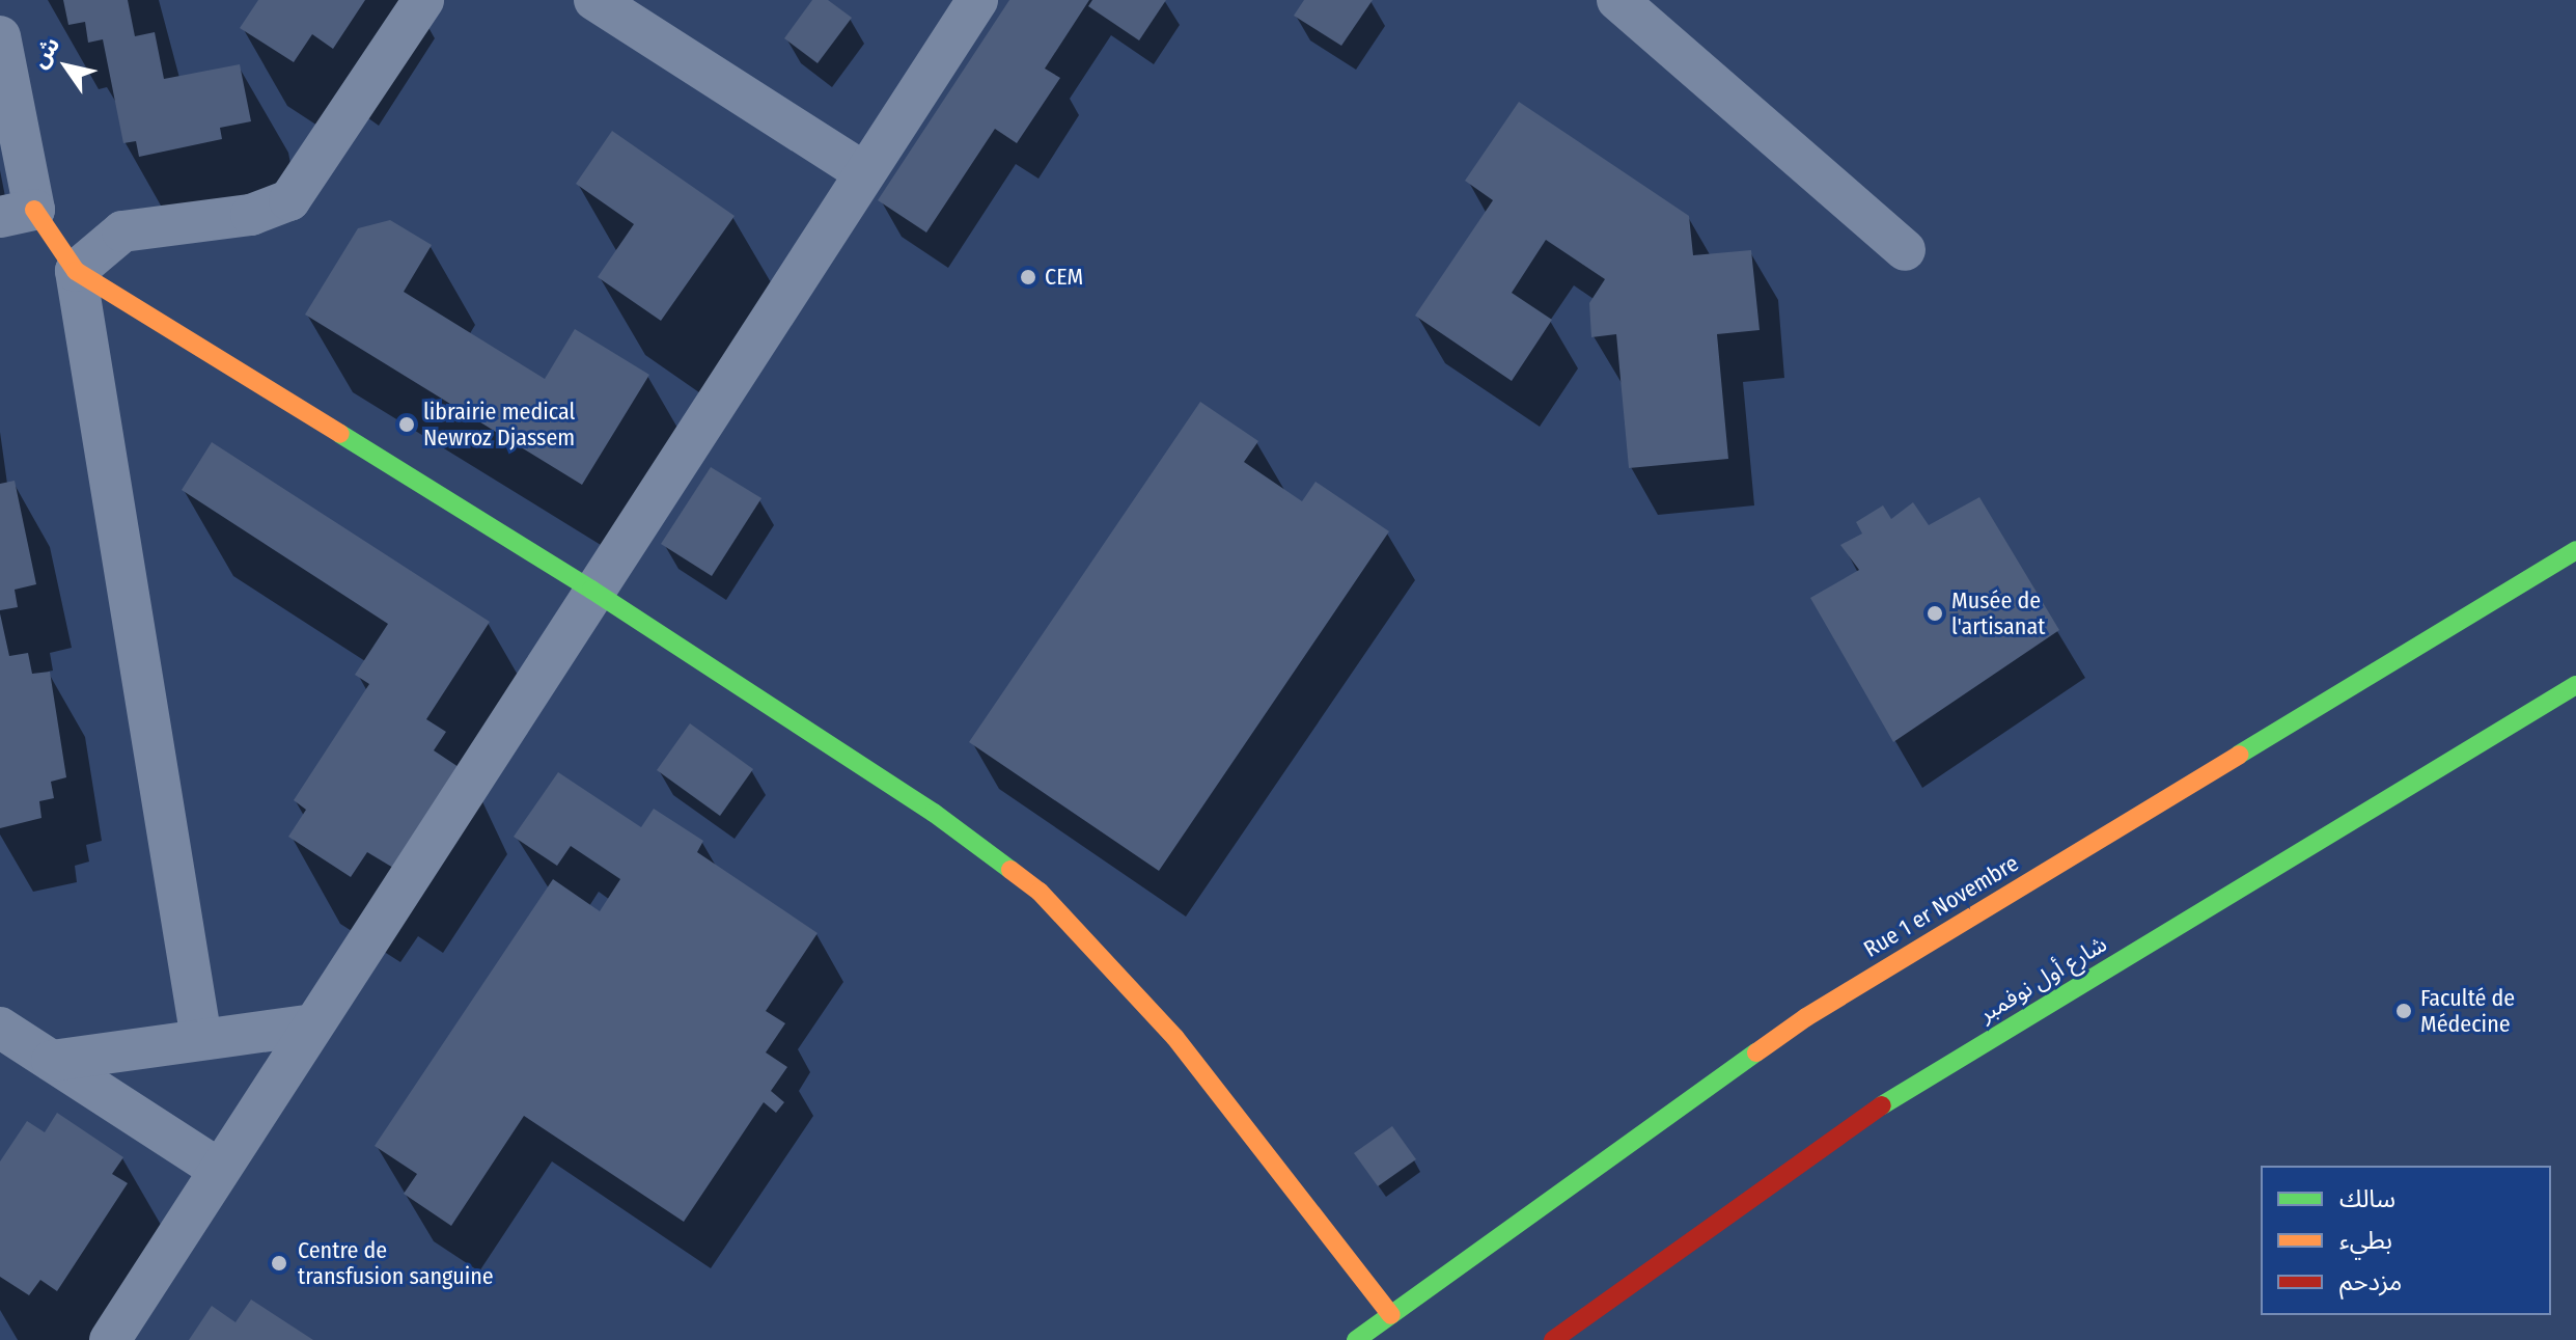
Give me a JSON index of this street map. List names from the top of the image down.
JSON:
{
  "streets": {
    "main road": ["Rue 1 er Novembre", "شارع أول نوفمبر"]
  },
  "places": [
    "CEM",
    "librairie medical Newroz Djassem",
    "Musée de l'artisanat",
    "Faculté de Médecine",
    "Centre de transfusion sanguine"
  ],
  "legend": ["سالك", "بطيء", "مزدحم"],
  "north": "top left"
}
